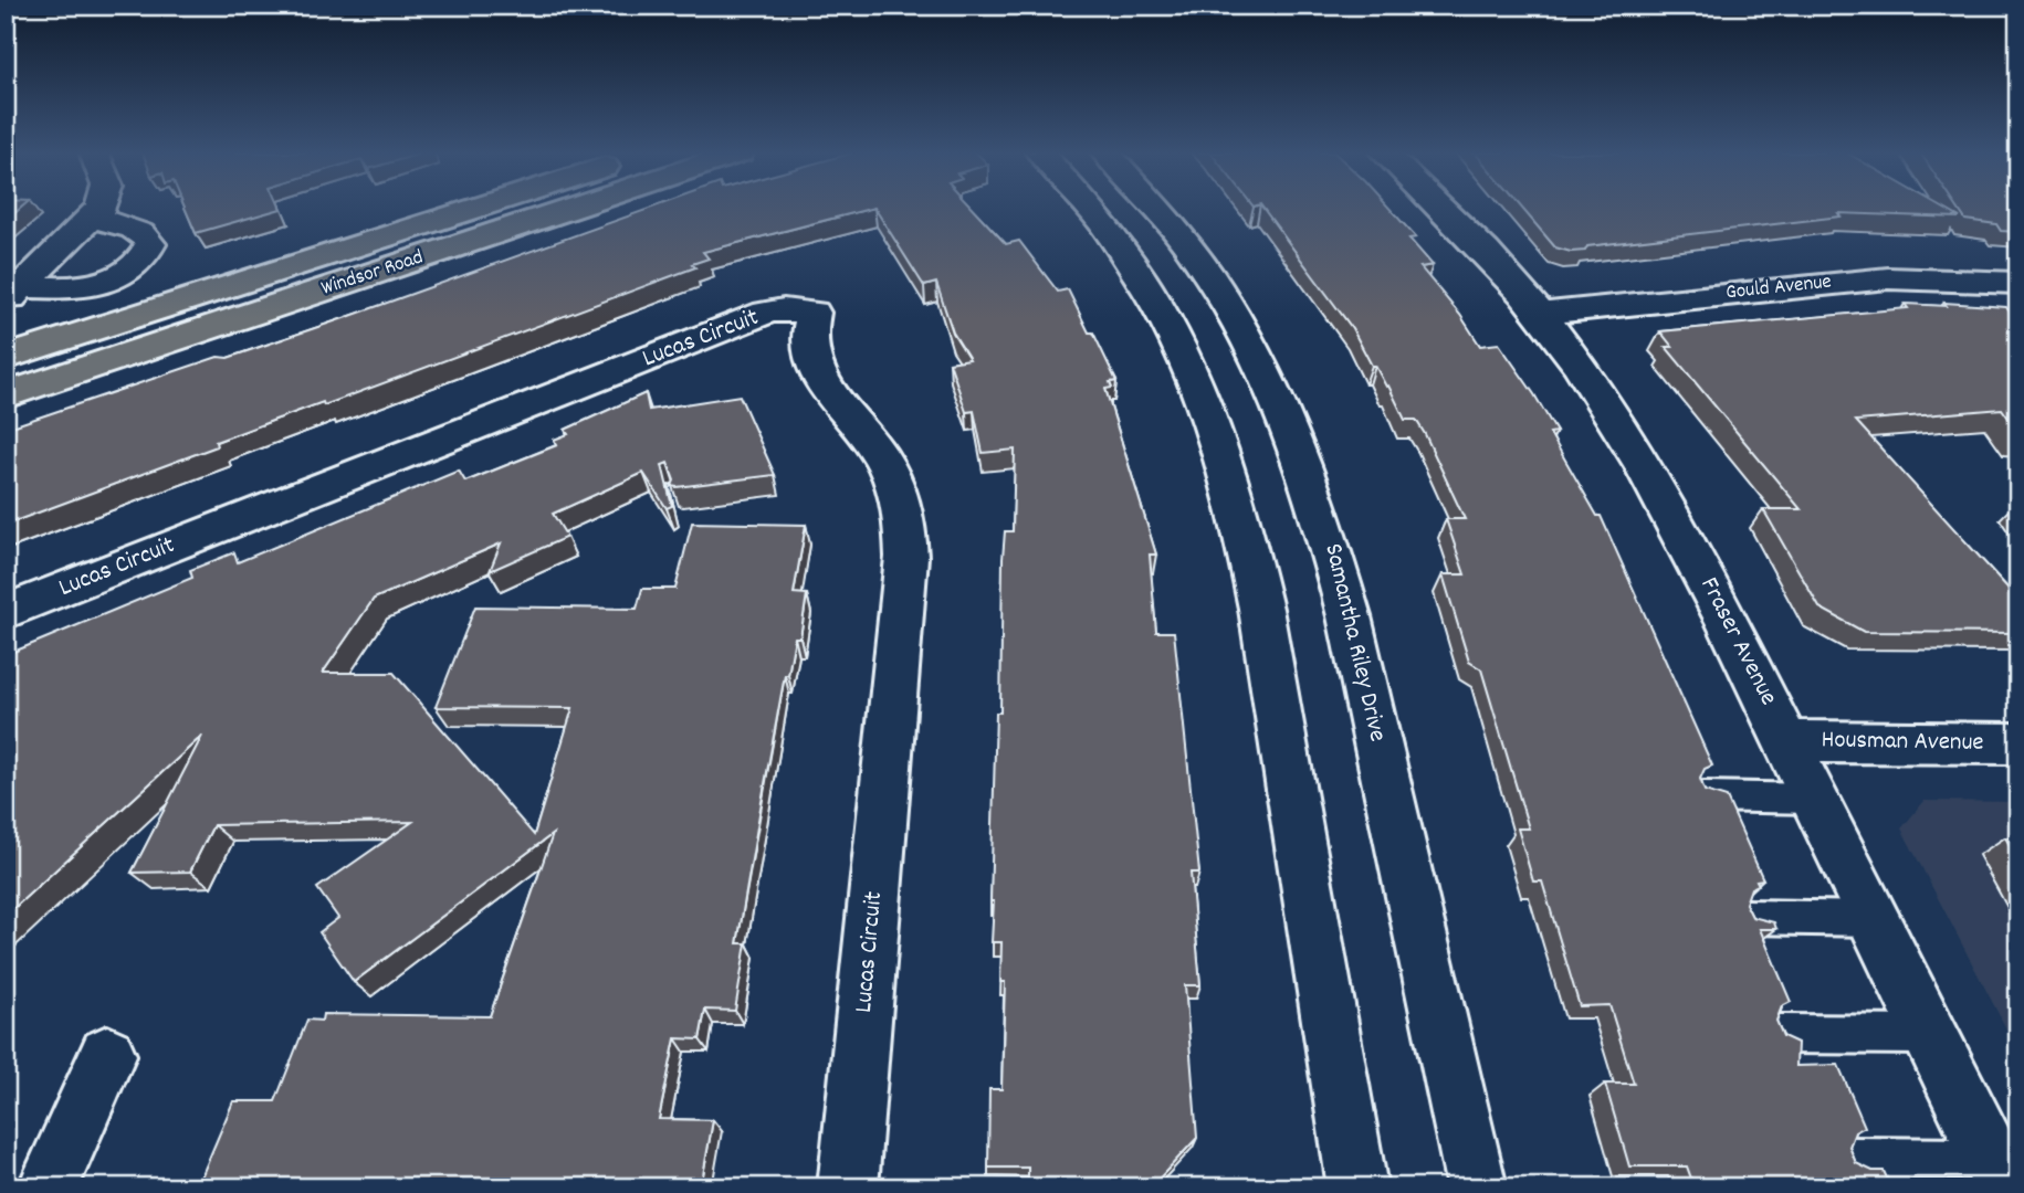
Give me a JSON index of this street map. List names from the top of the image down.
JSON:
{
  "streets": {
    "main road": ["Windsor Road"],
    "street": [
      "Gould Avenue",
      "Lucas Circuit",
      "Fraser Avenue",
      "Samantha Riley Drive",
      "Housman Avenue"
    ]
  },
  "crossings": [
    ["Gould Avenue", "Fraser Avenue"],
    ["Fraser Avenue", "Housman Avenue"]
  ]
}
